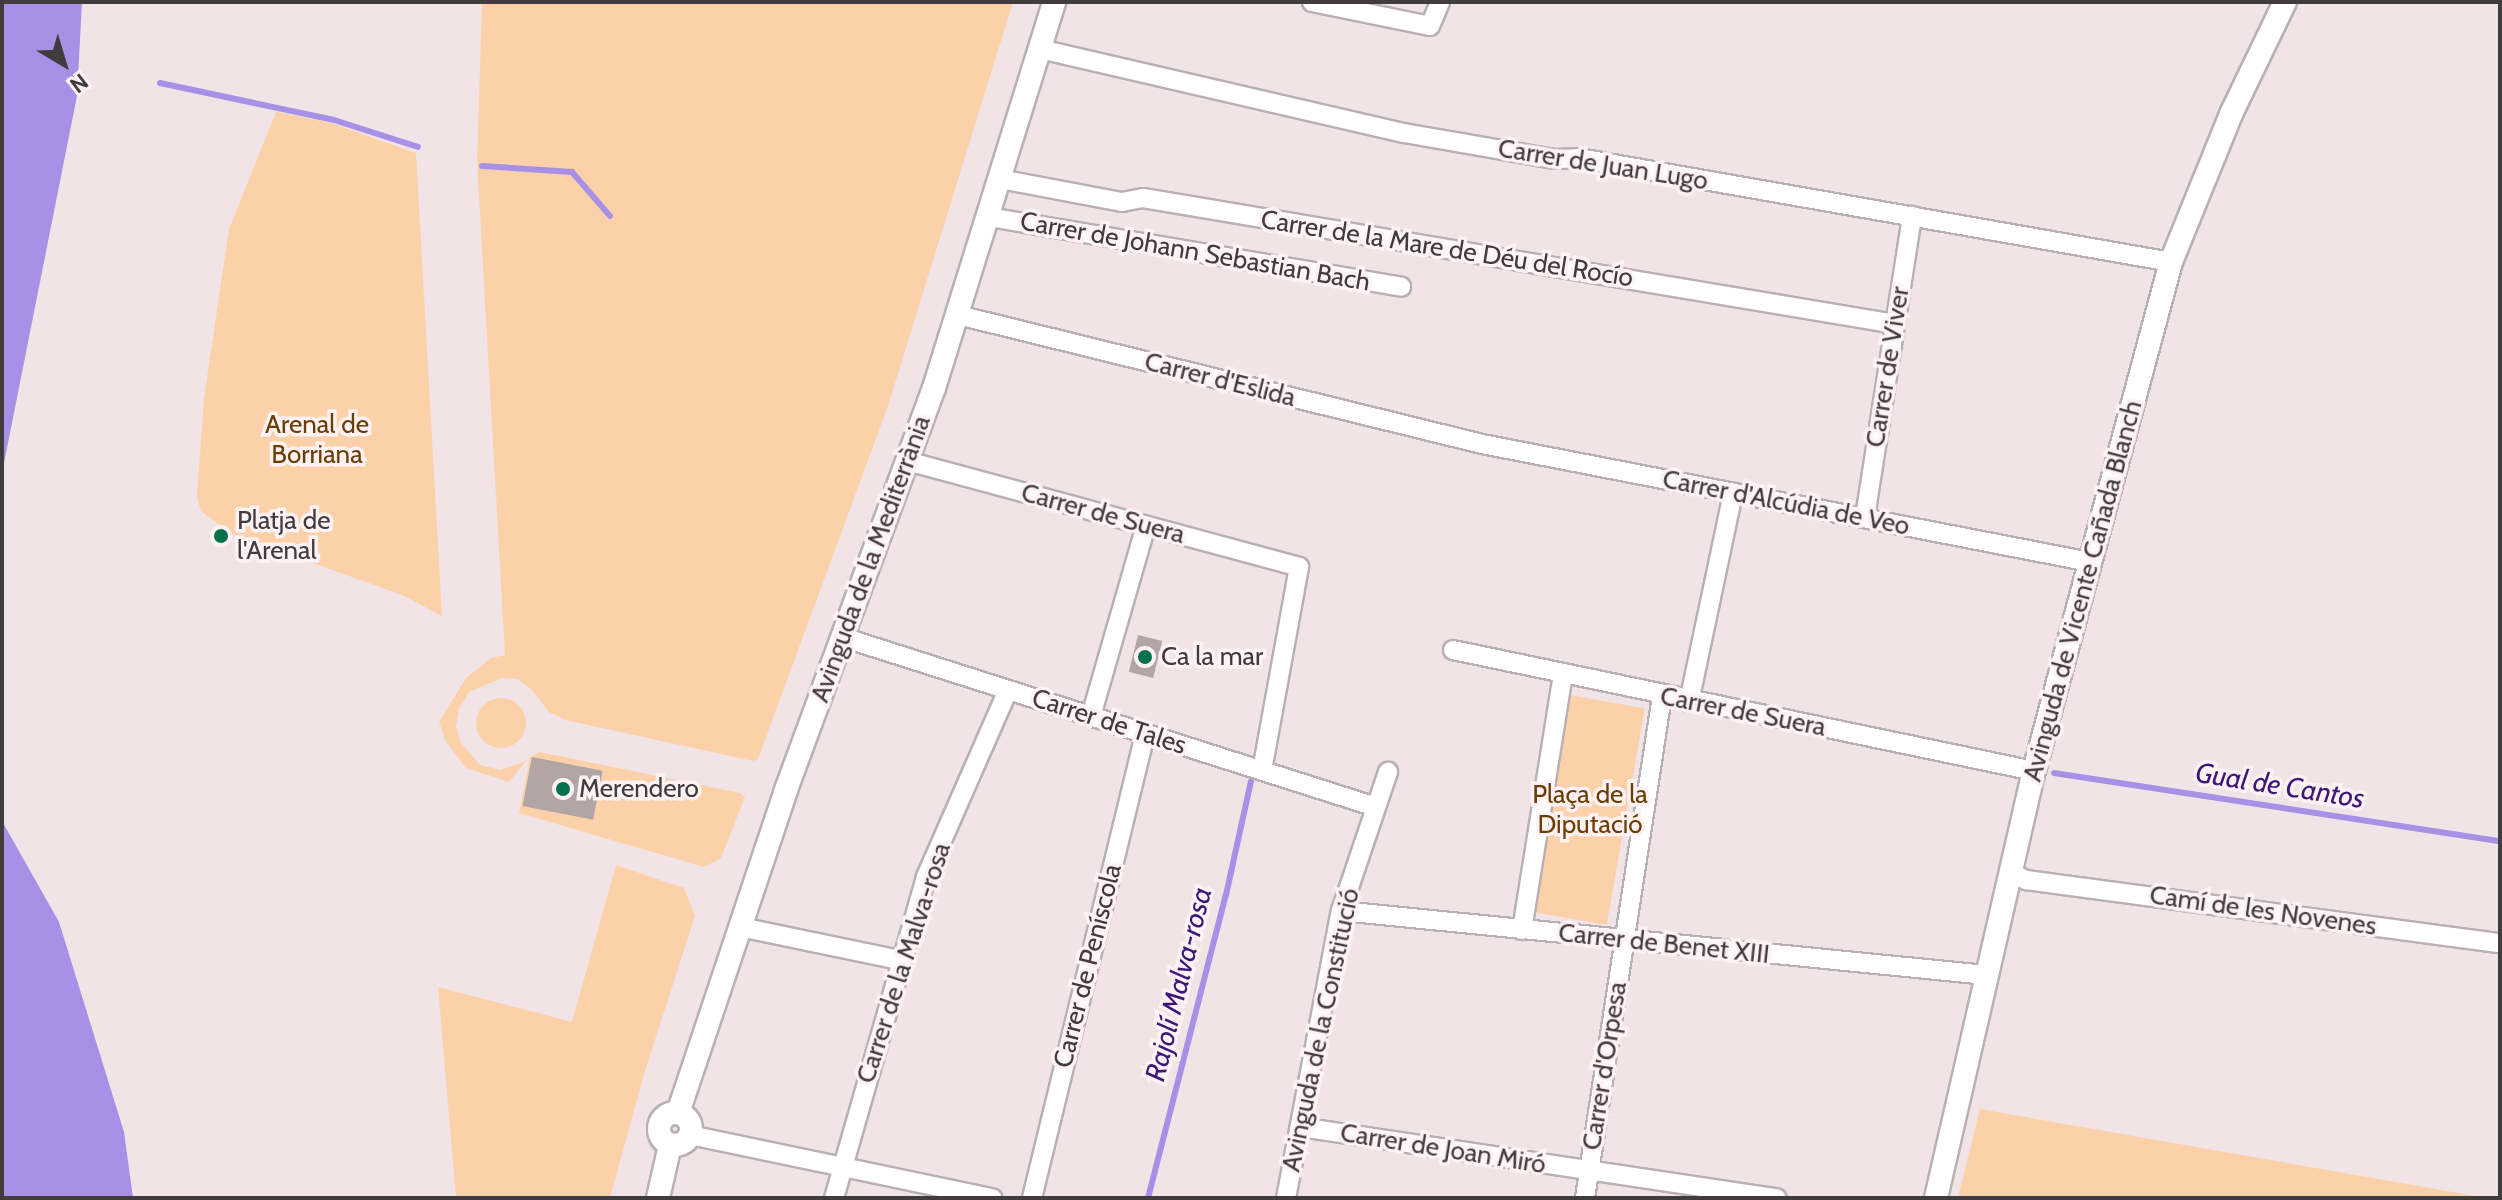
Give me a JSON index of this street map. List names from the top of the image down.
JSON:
{
  "streets": {
    "street": [
      "Carrer de Juan Lugo",
      "Carrer de la Mare de Déu del Rocío",
      "Carrer de Johann Sebastian Bach",
      "Carrer de Viver",
      "Carrer d'Eslida",
      "Carrer d'Alcúdia de Veo",
      "Carrer de Suera",
      "Avinguda de la Mediterrània",
      "Avinguda de Vicente Cañada Blanch",
      "Carrer de Tales",
      "Camí de les Novenes",
      "Carrer de Benet XIII",
      "Carrer de la Malva-rosa",
      "Carrer de Peníscola",
      "Avinguda de la Constitució",
      "Carrer d'Orpesa",
      "Carrer de Joan Miró"
    ]
  },
  "crossings": [
    ["Carrer de Juan Lugo", "Carrer de Viver"],
    ["Carrer de Juan Lugo", "Avinguda de la Mediterrània"],
    ["Carrer de Juan Lugo", "Avinguda de Vicente Cañada Blanch"],
    ["Carrer de la Mare de Déu del Rocío", "Carrer de Viver"],
    ["Carrer de la Mare de Déu del Rocío", "Avinguda de la Mediterrània"],
    ["Carrer de Johann Sebastian Bach", "Avinguda de la Mediterrània"],
    ["Carrer de Viver", "Carrer d'Alcúdia de Veo"],
    ["Carrer d'Eslida", "Carrer d'Alcúdia de Veo"],
    ["Carrer d'Eslida", "Avinguda de la Mediterrània"],
    ["Carrer d'Alcúdia de Veo", "Avinguda de Vicente Cañada Blanch"],
    ["Carrer de Suera", "Avinguda de la Mediterrània"],
    ["Carrer de Suera", "Avinguda de Vicente Cañada Blanch"],
    ["Carrer de Suera", "Carrer de Tales"],
    ["Carrer de Suera", "Carrer d'Orpesa"],
    ["Avinguda de la Mediterrània", "Carrer de Tales"],
    ["Avinguda de Vicente Cañada Blanch", "Camí de les Novenes"],
    ["Avinguda de Vicente Cañada Blanch", "Carrer de Benet XIII"],
    ["Carrer de Tales", "Carrer de la Malva-rosa"],
    ["Carrer de Tales", "Carrer de Peníscola"],
    ["Carrer de Tales", "Avinguda de la Constitució"],
    ["Carrer de Benet XIII", "Avinguda de la Constitució"],
    ["Carrer de Benet XIII", "Carrer d'Orpesa"],
    ["Avinguda de la Constitució", "Carrer de Joan Miró"],
    ["Carrer d'Orpesa", "Carrer de Joan Miró"]
  ],
  "water": ["Gual de Cantos", "Rajolí Malva-rosa"],
  "parks": ["Arenal de Borriana", "Plaça de la Diputació"],
  "places": ["Platja de l'Arenal", "Ca la mar", "Merendero"],
  "north": "bottom right"
}
